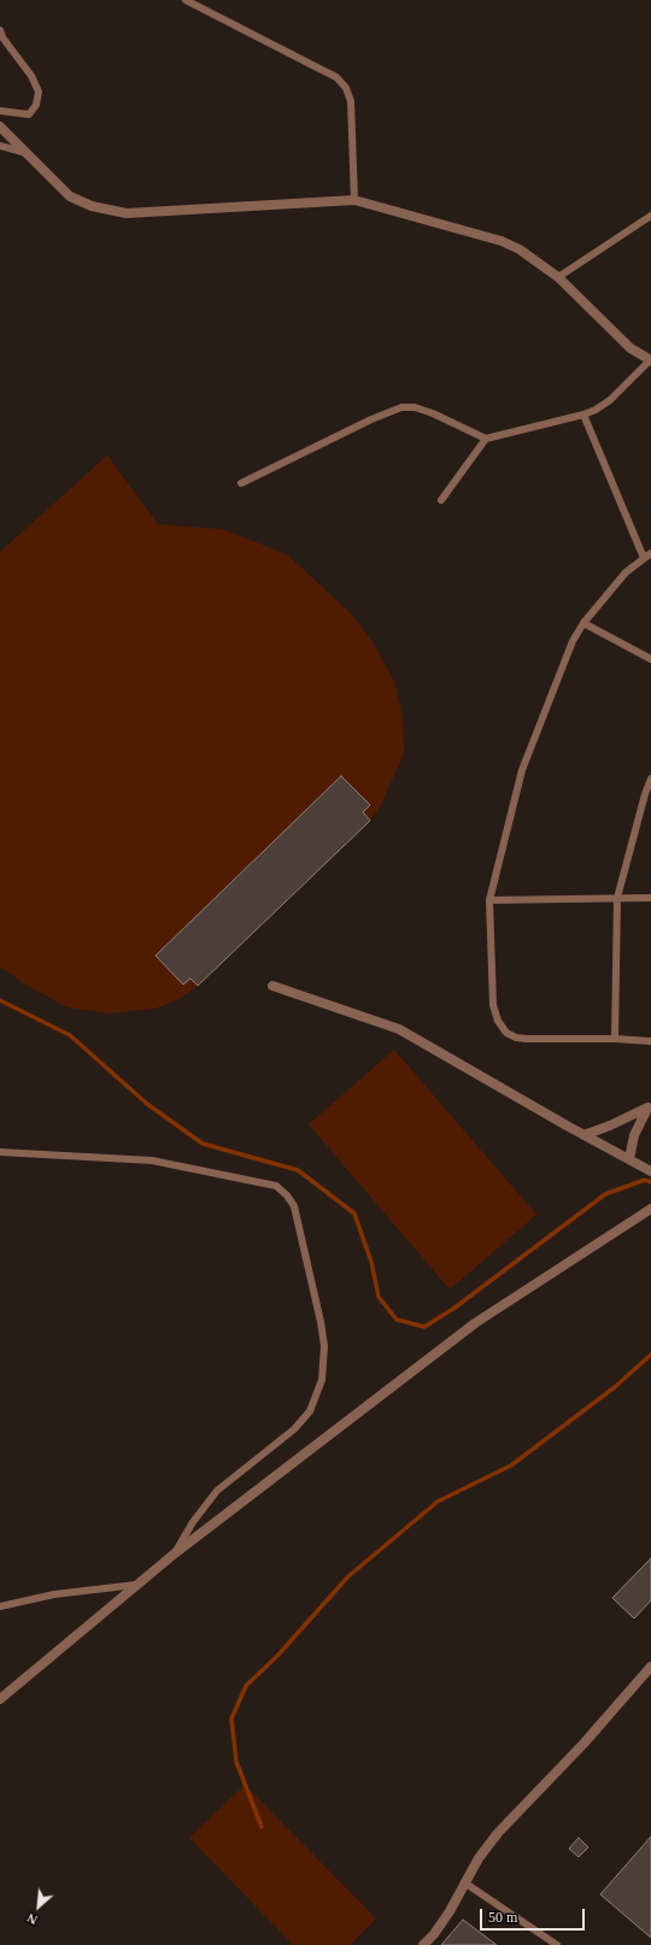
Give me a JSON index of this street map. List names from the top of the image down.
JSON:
{
  "scale_bar": "50 m",
  "north": "bottom left"
}
